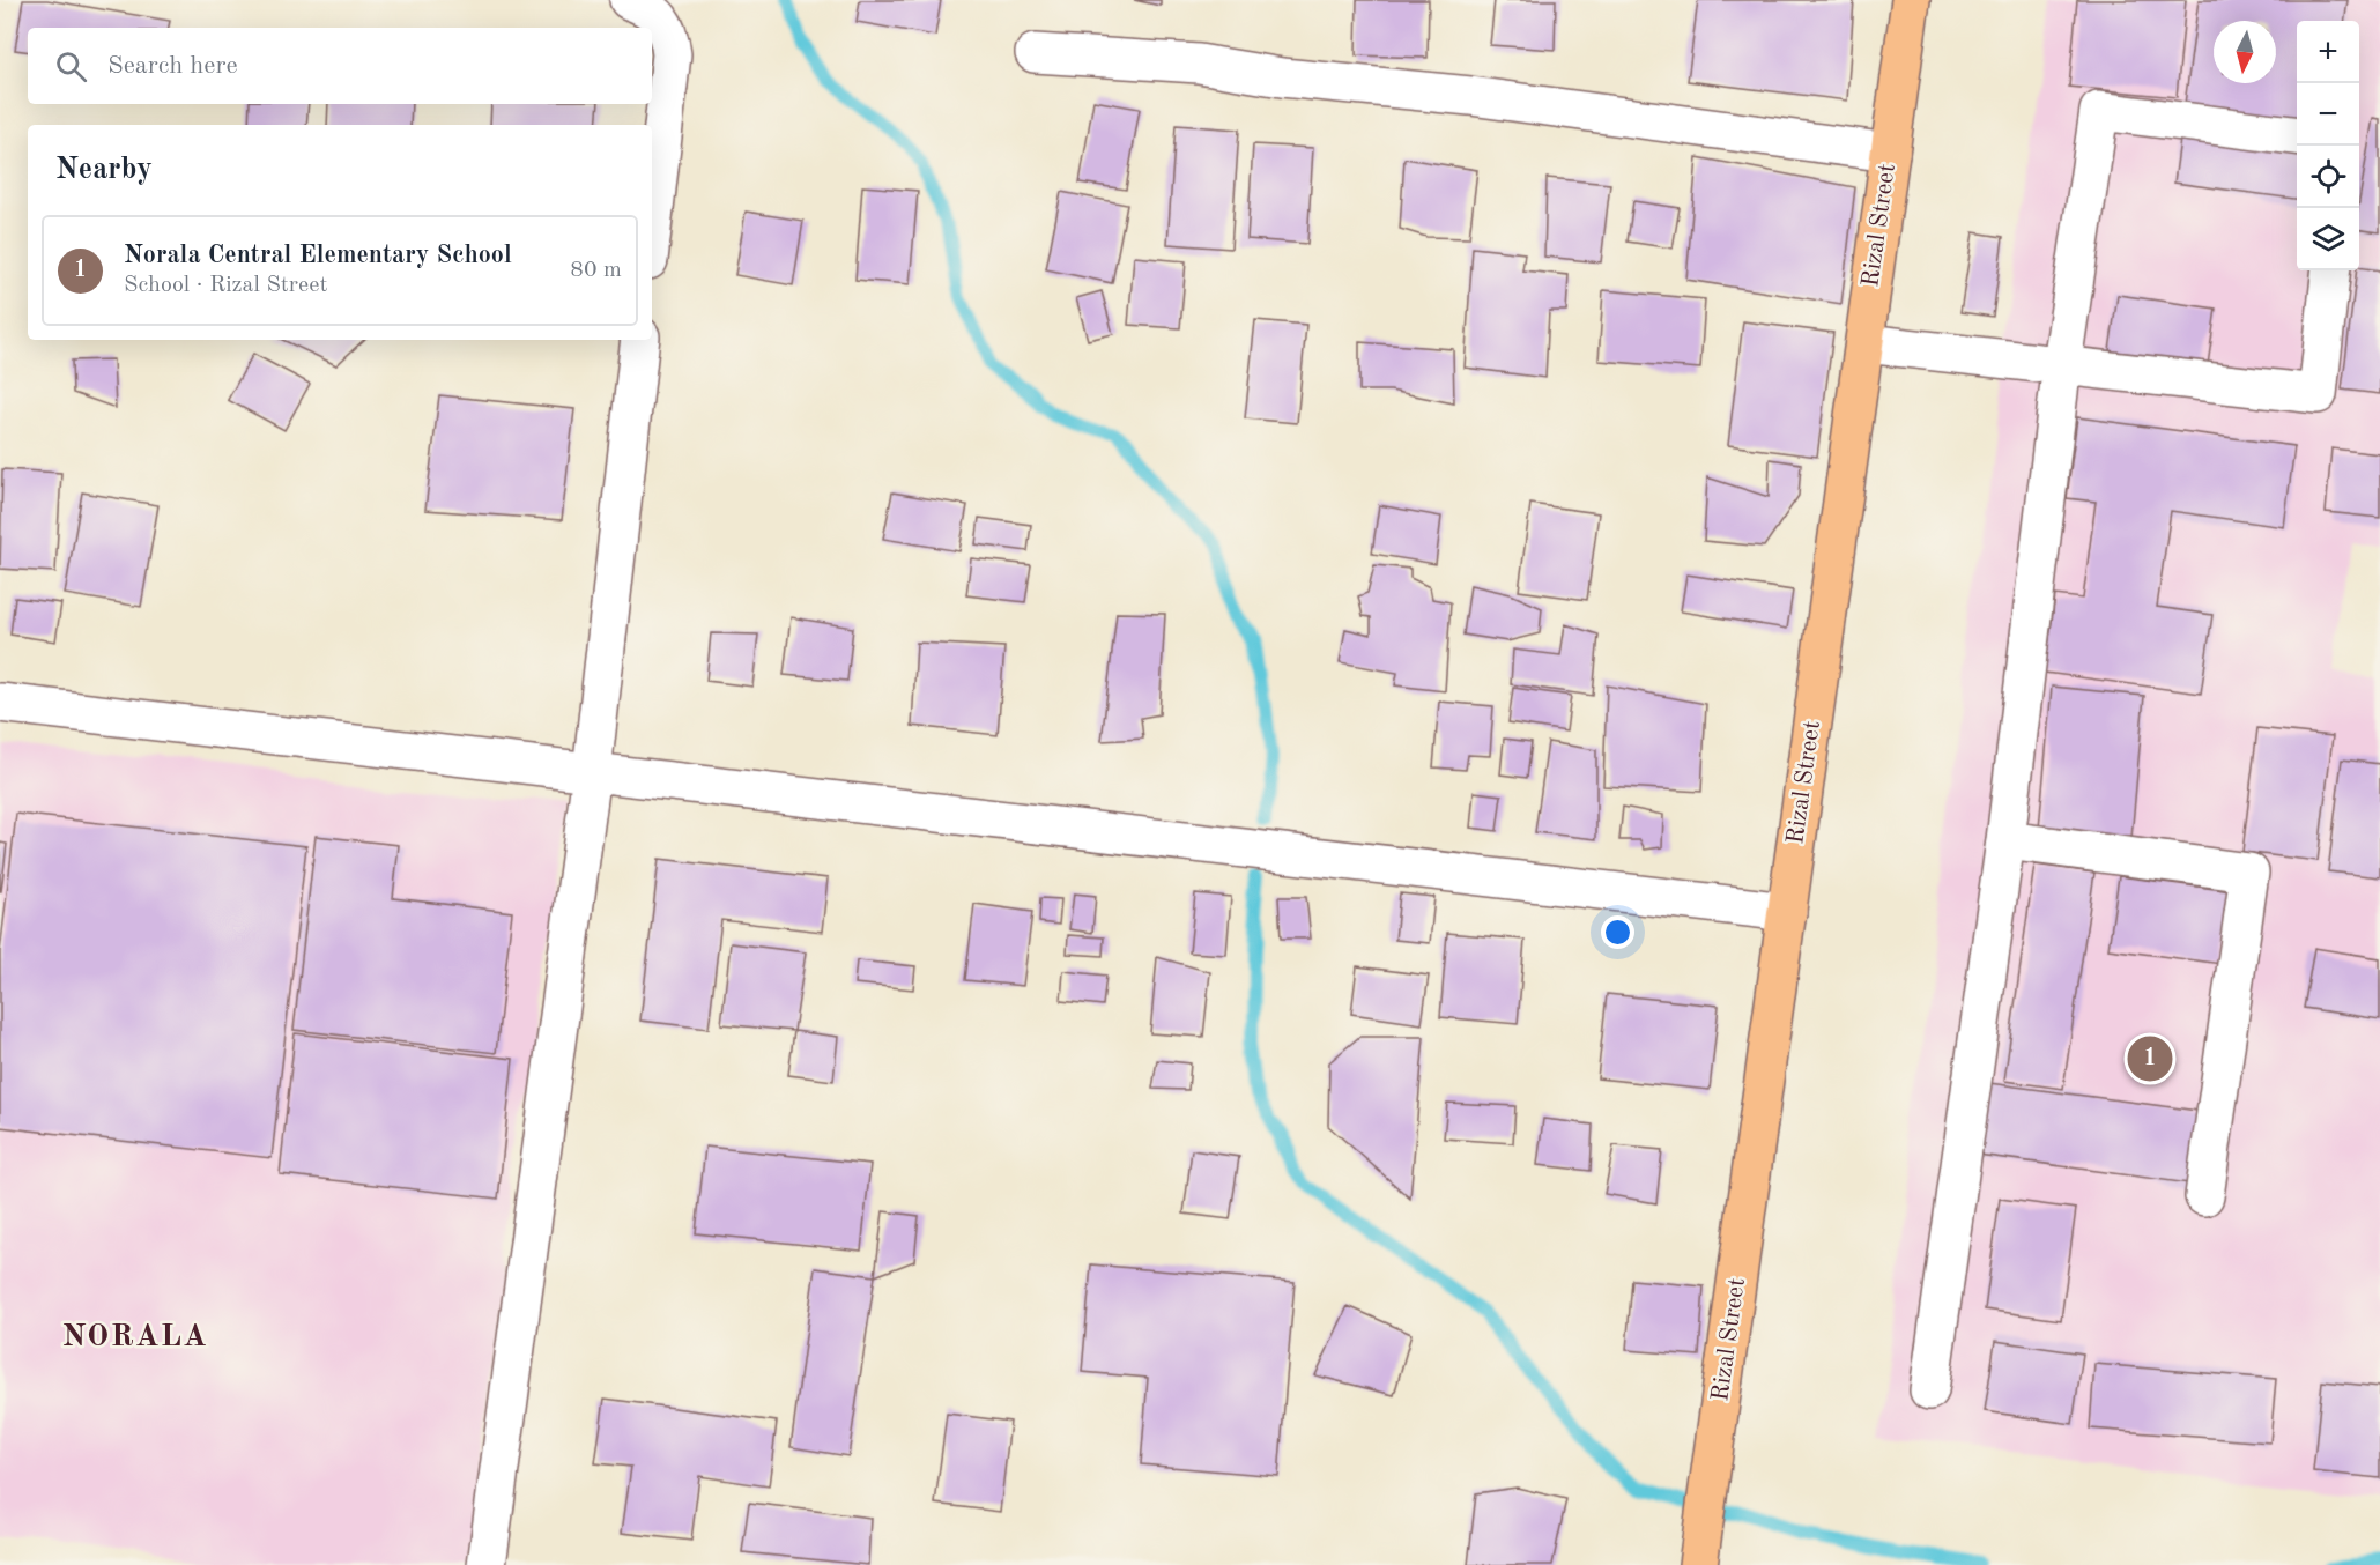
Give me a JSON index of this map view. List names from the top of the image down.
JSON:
{
  "streets": {
    "main road": ["Rizal Street"]
  },
  "districts": ["NORALA"],
  "north": "bottom",
  "page": {
    "map_buttons": ["+", "−"],
    "search": "Search here",
    "heading": "Nearby",
    "list": [
      {
        "mark": "1",
        "name": "Norala Central Elementary School",
        "note": "School · Rizal Street",
        "value": "80 m"
      }
    ],
    "pins": "1"
  }
}
